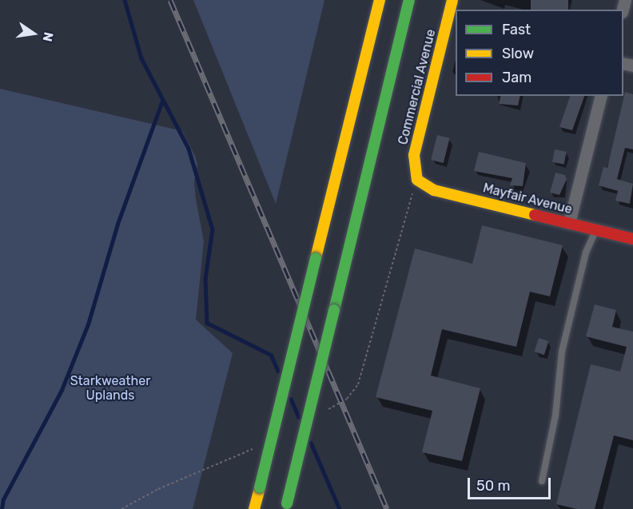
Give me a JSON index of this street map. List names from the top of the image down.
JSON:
{
  "streets": {
    "main road": ["Commercial Avenue", "Mayfair Avenue"]
  },
  "crossings": [
    ["Commercial Avenue", "Mayfair Avenue"]
  ],
  "parks": ["Starkweather Uplands"],
  "legend": ["Fast", "Slow", "Jam"],
  "scale_bar": "50 m",
  "north": "right"
}
